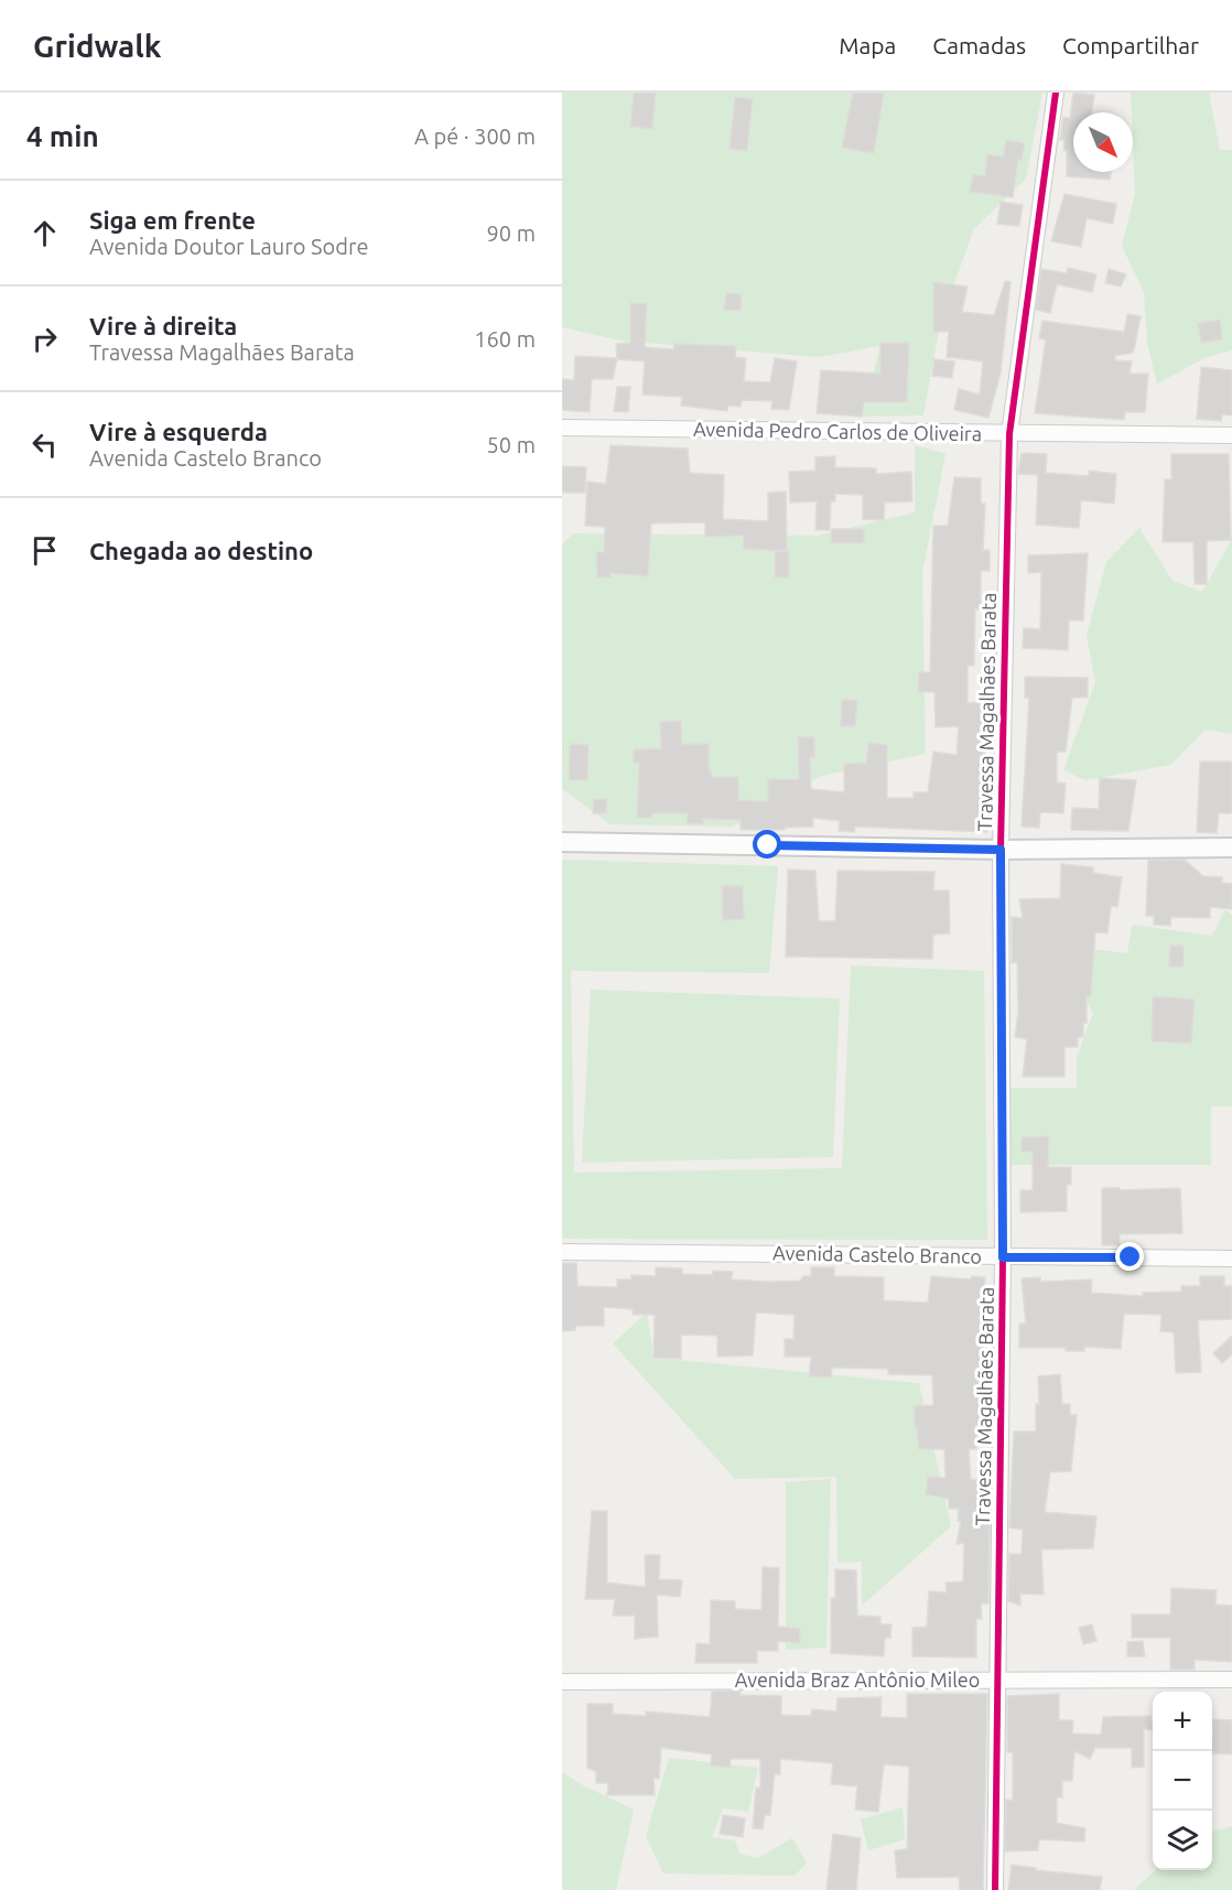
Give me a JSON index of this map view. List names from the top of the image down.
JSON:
{
  "streets": {
    "street": [
      "Avenida Pedro Carlos de Oliveira",
      "Travessa Magalhães Barata",
      "Avenida Castelo Branco",
      "Avenida Braz Antônio Mileo"
    ]
  },
  "crossings": [
    ["Avenida Pedro Carlos de Oliveira", "Travessa Magalhães Barata"],
    ["Travessa Magalhães Barata", "Avenida Castelo Branco"],
    ["Travessa Magalhães Barata", "Avenida Braz Antônio Mileo"]
  ],
  "north": "bottom right",
  "page": {
    "header": "Gridwalk",
    "nav": ["Mapa", "Camadas", "Compartilhar"],
    "heading": ["4 min", "A pé · 300 m"],
    "list": [
      ["Siga em frente", "Avenida Doutor Lauro Sodre", "90 m"],
      ["Vire à direita", "Travessa Magalhães Barata", "160 m"],
      ["Vire à esquerda", "Avenida Castelo Branco", "50 m"],
      "Chegada ao destino"
    ],
    "map_buttons": ["+", "−"]
  }
}
